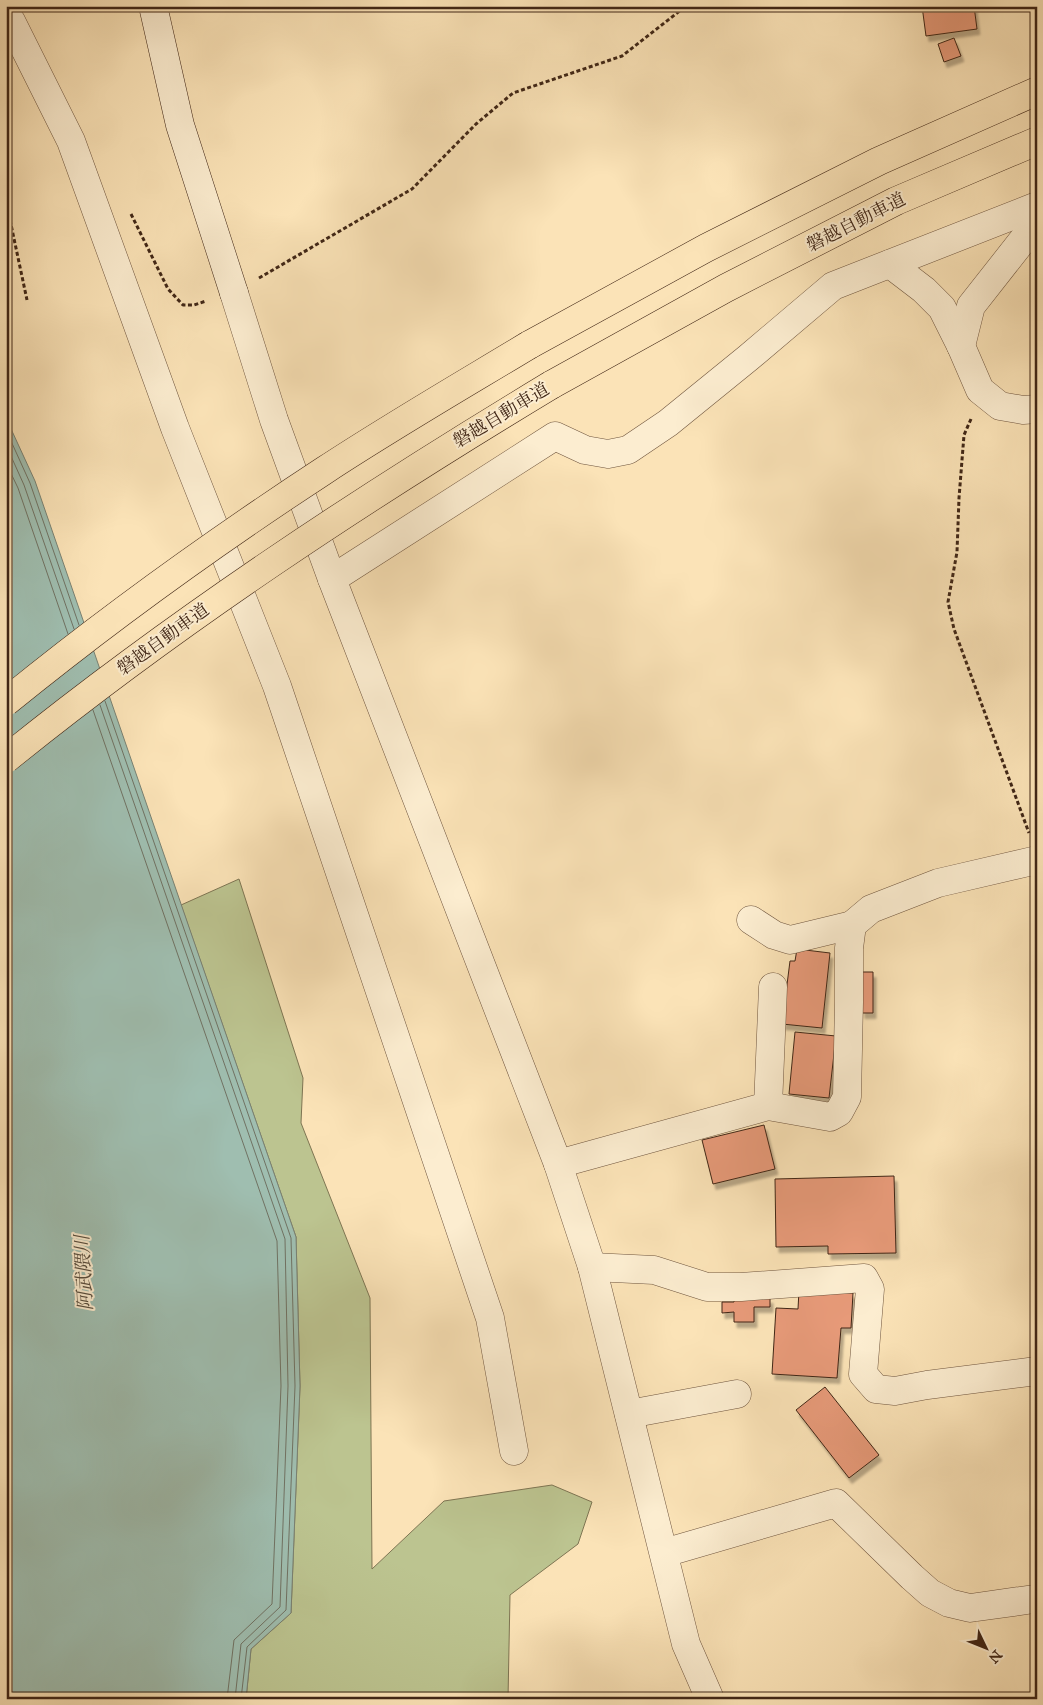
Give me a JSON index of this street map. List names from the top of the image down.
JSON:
{
  "streets": {
    "highway": ["磐越自動車道"]
  },
  "water": ["阿武隈川"],
  "north": "bottom right"
}
